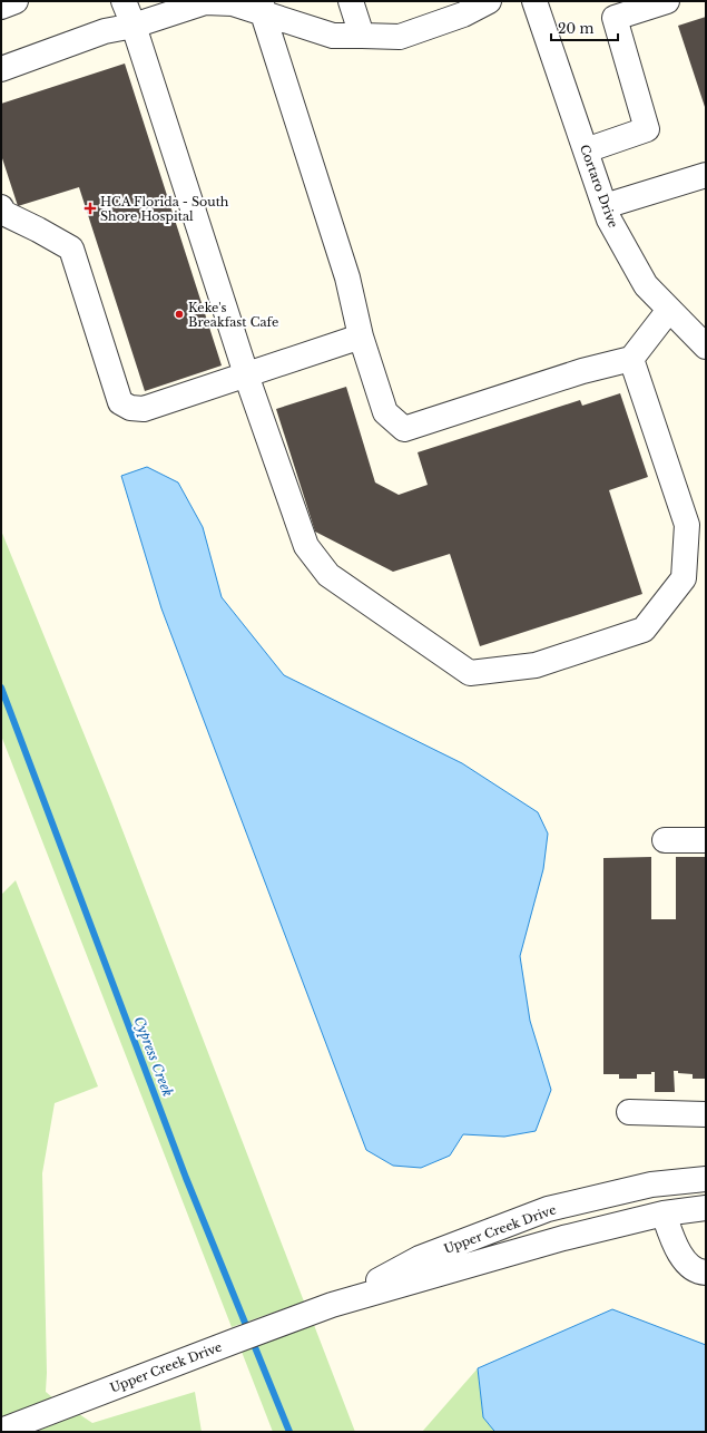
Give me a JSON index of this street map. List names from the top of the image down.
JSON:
{
  "streets": {
    "street": ["Cortaro Drive", "Upper Creek Drive"]
  },
  "water": ["Cypress Creek"],
  "places": {
    "health": ["HCA Florida - South Shore Hospital"],
    "other": ["Keke's Breakfast Cafe"]
  },
  "scale_bar": "20 m"
}
